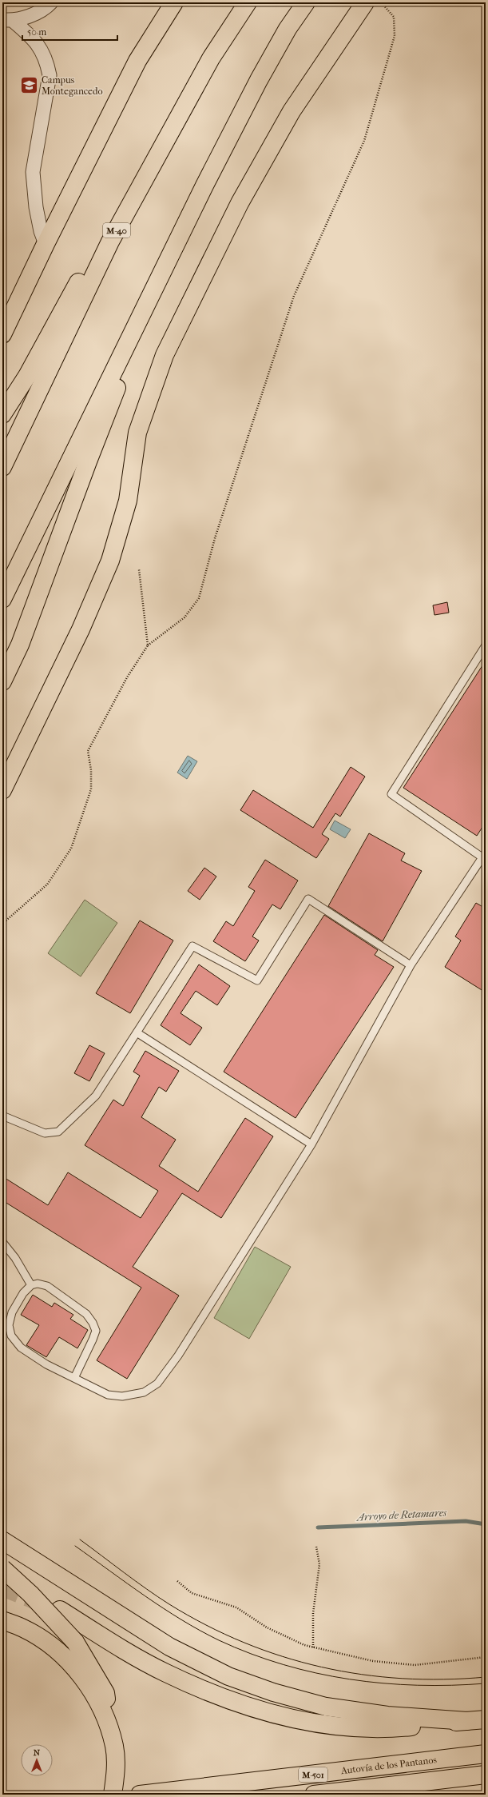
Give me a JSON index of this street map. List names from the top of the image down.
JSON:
{
  "streets": {
    "highway": ["M-40", "Autovía de los Pantanos", "M-501"]
  },
  "water": ["Arroyo de Retamares"],
  "places": {
    "school or university": ["Campus Montegancedo"]
  },
  "scale_bar": "50 m",
  "north": "top"
}
